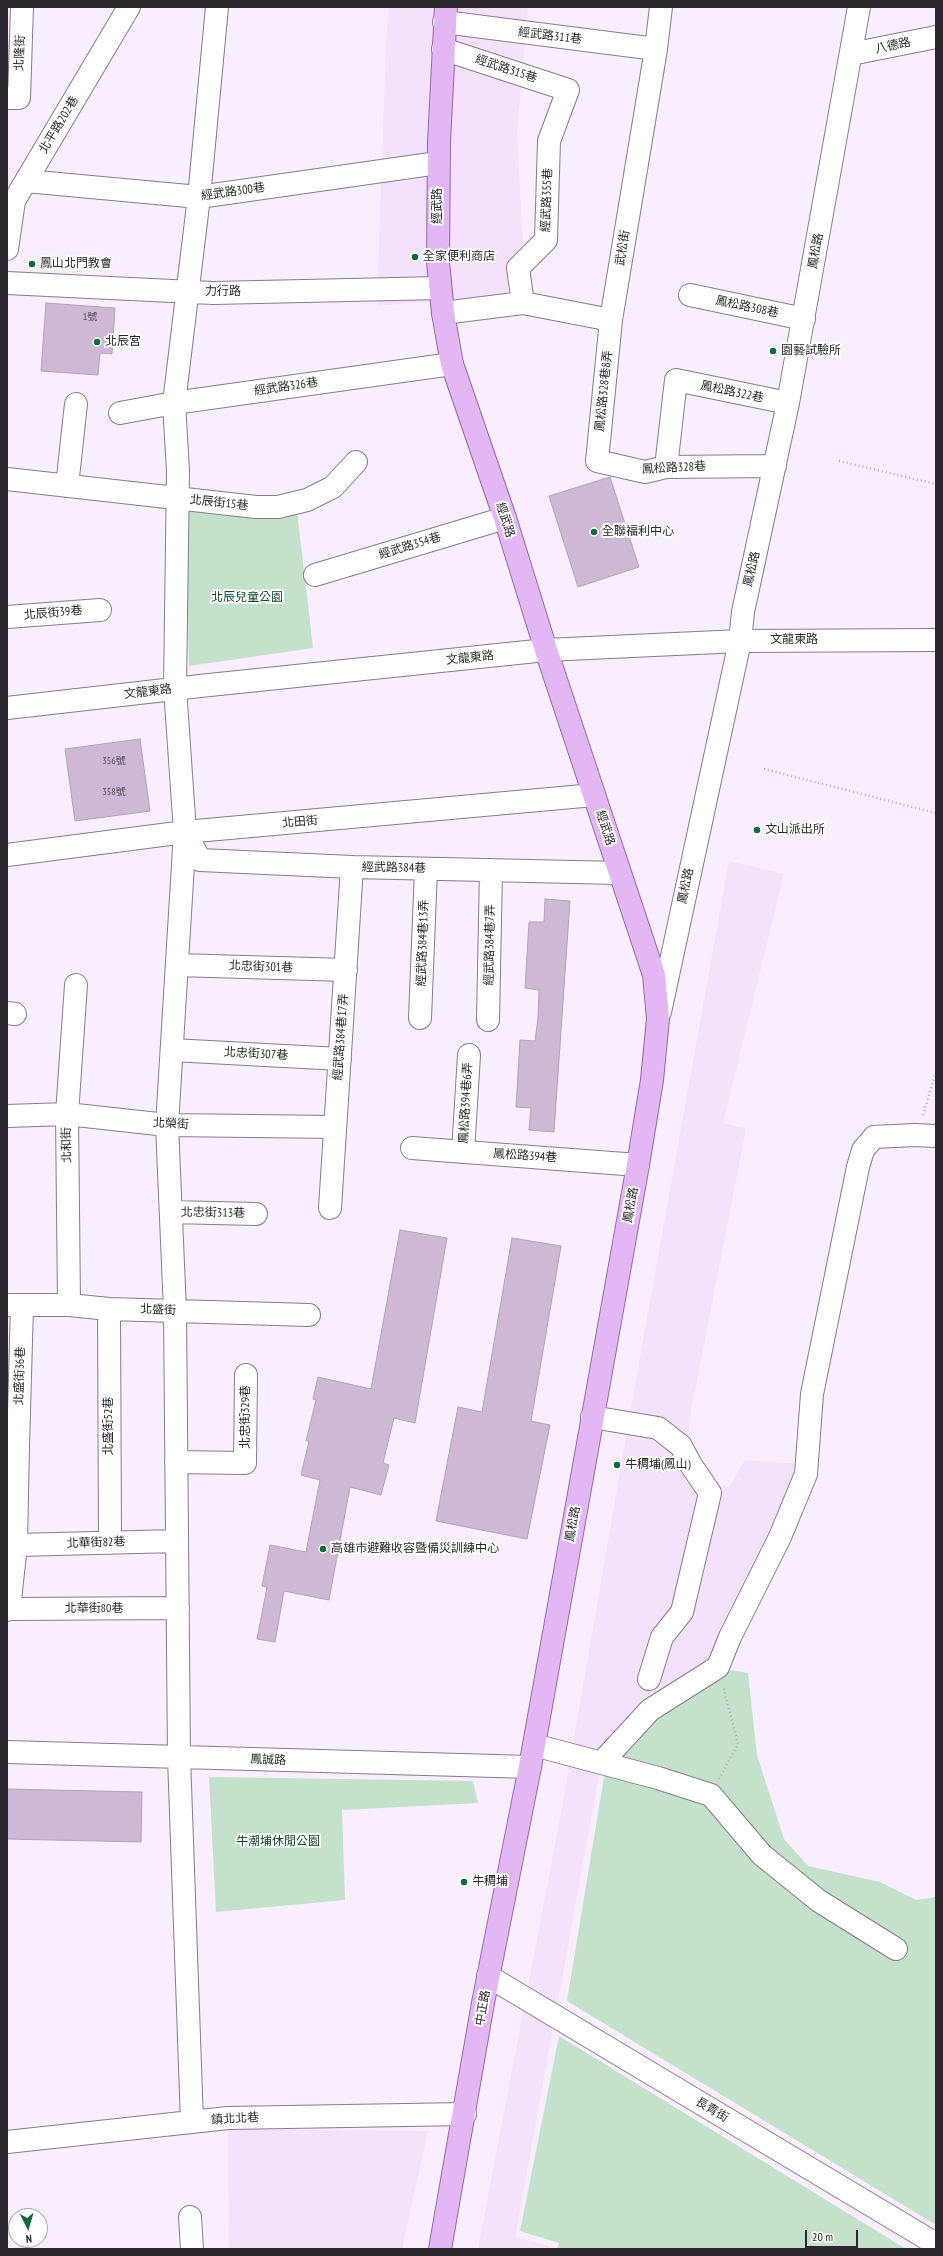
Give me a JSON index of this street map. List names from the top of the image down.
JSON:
{
  "streets": {
    "main road": ["經武路", "鳳松路", "中正路"],
    "street": [
      "經武路311巷",
      "八德路",
      "北隆街",
      "經武路315巷",
      "北平路202巷",
      "經武路300巷",
      "經武路355巷",
      "武松街",
      "力行路",
      "鳳松路308巷",
      "經武路326巷",
      "鳳松路328巷8弄",
      "鳳松路322巷",
      "鳳松路328巷",
      "北辰街15巷",
      "經武路354巷",
      "北辰街39巷",
      "文龍東路",
      "北田街",
      "經武路384巷",
      "經武路384巷13弄",
      "經武路384巷7弄",
      "北忠街301巷",
      "經武路384巷17弄",
      "北忠街307巷",
      "鳳松路394巷6弄",
      "北榮街",
      "北和街",
      "鳳松路394巷",
      "北忠街313巷",
      "北盛街",
      "北盛街36巷",
      "北忠街329巷",
      "北盛街52巷",
      "北華街82巷",
      "北華街80巷",
      "鳳誠路",
      "長青街",
      "鎮北北巷"
    ]
  },
  "crossings": [
    ["經武路311巷", "經武路"],
    ["經武路311巷", "武松街"],
    ["八德路", "鳳松路"],
    ["經武路315巷", "經武路355巷"],
    ["經武路315巷", "經武路"],
    ["北平路202巷", "經武路300巷"],
    ["經武路300巷", "經武路"],
    ["經武路", "鳳松路"],
    ["經武路", "力行路"],
    ["經武路", "經武路326巷"],
    ["經武路", "經武路354巷"],
    ["經武路", "文龍東路"],
    ["經武路", "北田街"],
    ["經武路", "經武路384巷"],
    ["武松街", "鳳松路328巷8弄"],
    ["鳳松路", "鳳松路308巷"],
    ["鳳松路", "鳳松路322巷"],
    ["鳳松路", "鳳松路328巷"],
    ["鳳松路", "文龍東路"],
    ["鳳松路", "鳳松路394巷"],
    ["鳳松路", "鳳誠路"],
    ["鳳松路", "中正路"],
    ["鳳松路328巷8弄", "鳳松路328巷"],
    ["鳳松路322巷", "鳳松路328巷"],
    ["北田街", "經武路384巷"],
    ["經武路384巷", "經武路384巷13弄"],
    ["經武路384巷", "經武路384巷7弄"],
    ["經武路384巷", "經武路384巷17弄"],
    ["北忠街301巷", "經武路384巷17弄"],
    ["經武路384巷17弄", "北忠街307巷"],
    ["經武路384巷17弄", "北榮街"],
    ["鳳松路394巷6弄", "鳳松路394巷"],
    ["北榮街", "北和街"],
    ["北和街", "北盛街"],
    ["北盛街", "北盛街36巷"],
    ["北盛街", "北盛街52巷"],
    ["北盛街36巷", "北華街82巷"],
    ["北盛街36巷", "北華街80巷"],
    ["北盛街52巷", "北華街82巷"],
    ["鳳誠路", "中正路"],
    ["中正路", "長青街"],
    ["中正路", "鎮北北巷"]
  ],
  "parks": ["北辰兒童公園", "牛潮埔休閒公園"],
  "places": [
    "全家便利商店",
    "鳳山北門教會",
    "北辰宮",
    "園藝試驗所",
    "全聯福利中心",
    "文山派出所",
    "牛稠埔(鳳山)",
    "高雄市避難收容暨備災訓練中心",
    "牛稠埔"
  ],
  "house_numbers": ["1號", "356號", "358號"],
  "scale_bar": "20 m",
  "north": "bottom"
}
